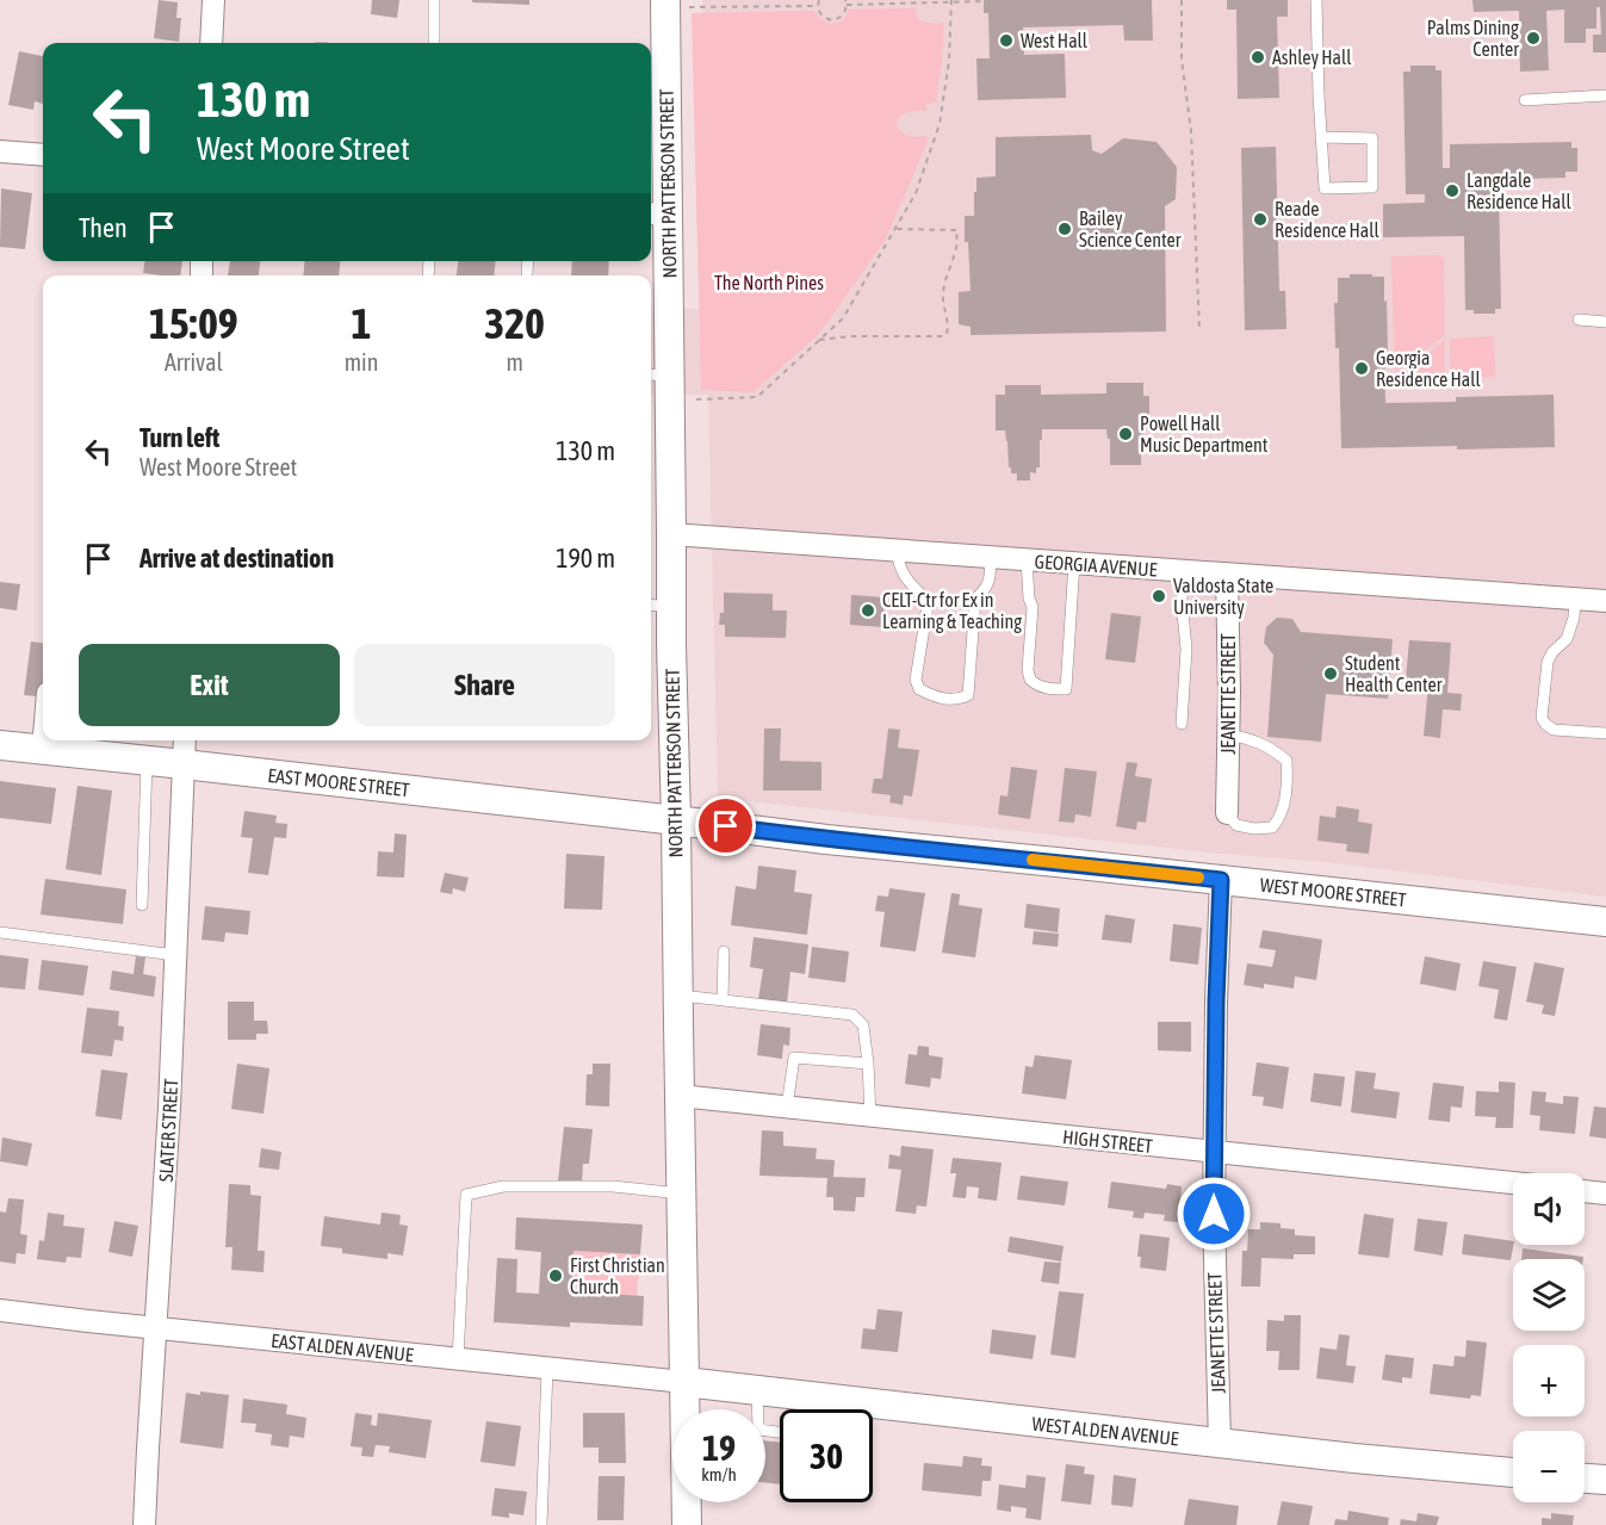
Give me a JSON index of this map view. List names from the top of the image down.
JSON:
{
  "streets": {
    "street": [
      "NORTH PATTERSON STREET",
      "GEORGIA AVENUE",
      "JEANETTE STREET",
      "EAST MOORE STREET",
      "WEST MOORE STREET",
      "SLATER STREET",
      "HIGH STREET",
      "EAST ALDEN AVENUE",
      "WEST ALDEN AVENUE"
    ]
  },
  "crossings": [
    ["NORTH PATTERSON STREET", "GEORGIA AVENUE"],
    ["NORTH PATTERSON STREET", "EAST MOORE STREET"],
    ["NORTH PATTERSON STREET", "WEST MOORE STREET"],
    ["NORTH PATTERSON STREET", "HIGH STREET"],
    ["NORTH PATTERSON STREET", "EAST ALDEN AVENUE"],
    ["NORTH PATTERSON STREET", "WEST ALDEN AVENUE"],
    ["GEORGIA AVENUE", "JEANETTE STREET"],
    ["JEANETTE STREET", "WEST MOORE STREET"],
    ["JEANETTE STREET", "HIGH STREET"],
    ["JEANETTE STREET", "WEST ALDEN AVENUE"],
    ["EAST MOORE STREET", "WEST MOORE STREET"],
    ["EAST MOORE STREET", "SLATER STREET"],
    ["SLATER STREET", "EAST ALDEN AVENUE"],
    ["EAST ALDEN AVENUE", "WEST ALDEN AVENUE"]
  ],
  "parks": ["The North Pines"],
  "places": [
    "Palms Dining Center",
    "West Hall",
    "Ashley Hall",
    "Langdale Residence Hall",
    "Reade Residence Hall",
    "Bailey Science Center",
    "Georgia Residence Hall",
    "Powell Hall Music Department",
    "Valdosta State University",
    "CELT-Ctr for Ex in Learning & Teaching",
    "Student Health Center",
    "First Christian Church"
  ],
  "page": {
    "turn": ["130 m", "West Moore Street"],
    "then": "Then",
    "eta": [
      "15:09",
      "Arrival",
      "1",
      "min",
      "320",
      "m"
    ],
    "list": [
      {
        "name": "Turn left",
        "note": "West Moore Street",
        "value": "130 m"
      },
      {
        "name": "Arrive at destination",
        "value": "190 m"
      }
    ],
    "buttons": ["Exit", "Share"],
    "map_buttons": ["+", "−"],
    "speed": "19 km/h",
    "limit": "30"
  }
}
